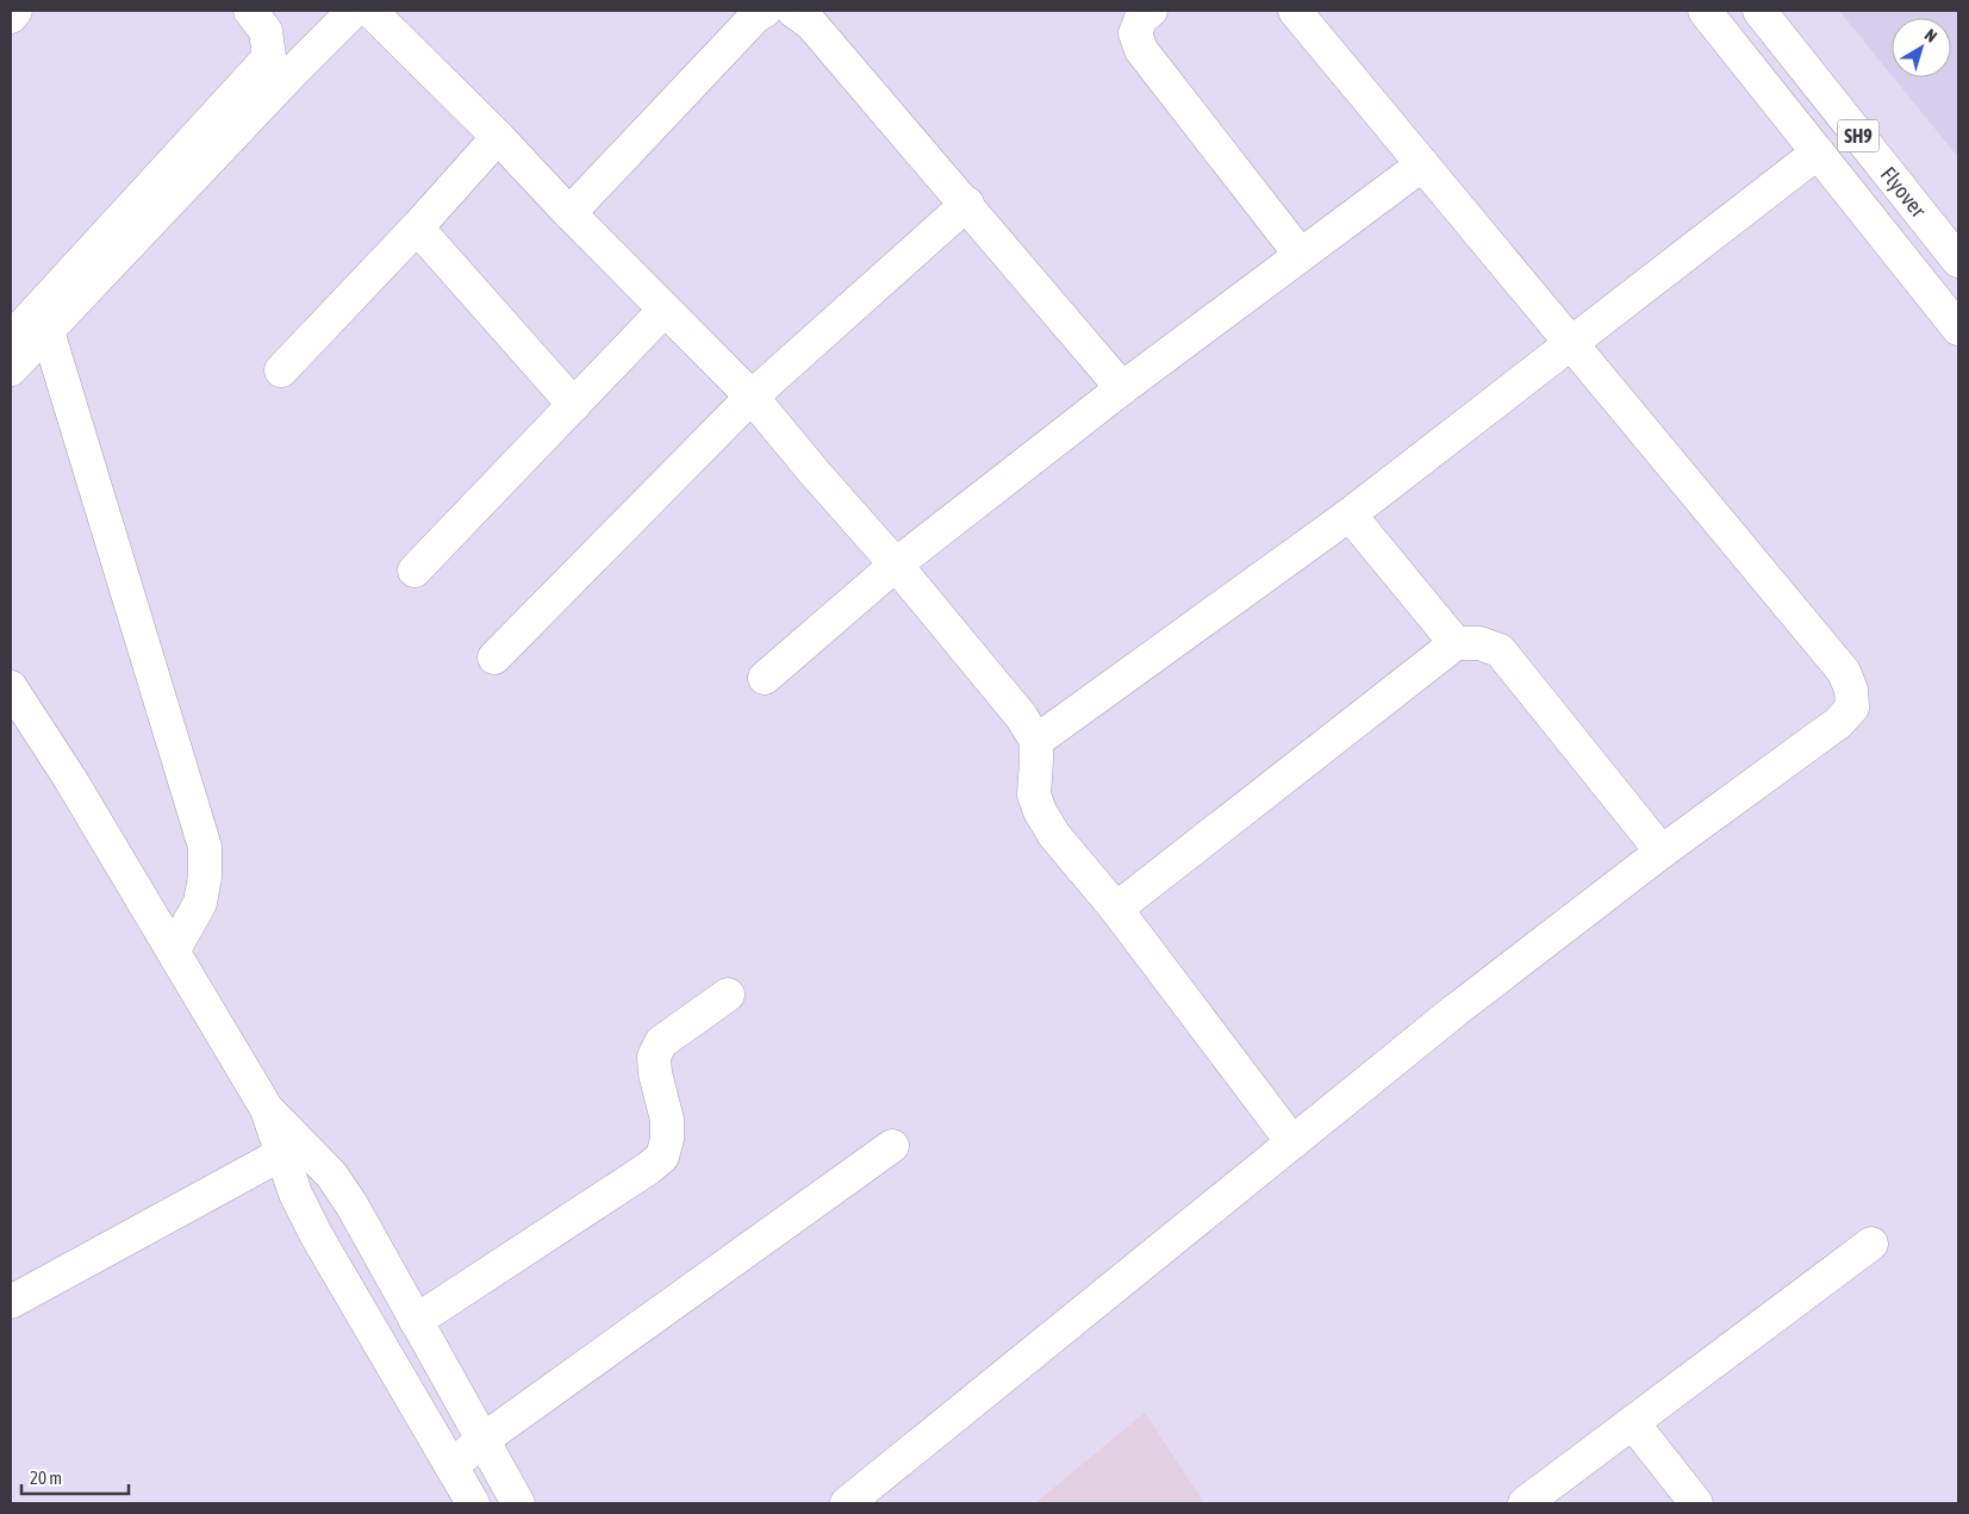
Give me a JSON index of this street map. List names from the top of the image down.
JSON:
{
  "streets": {
    "street": ["SH9", "Flyover"]
  },
  "scale_bar": "20 m",
  "north": "top right"
}
